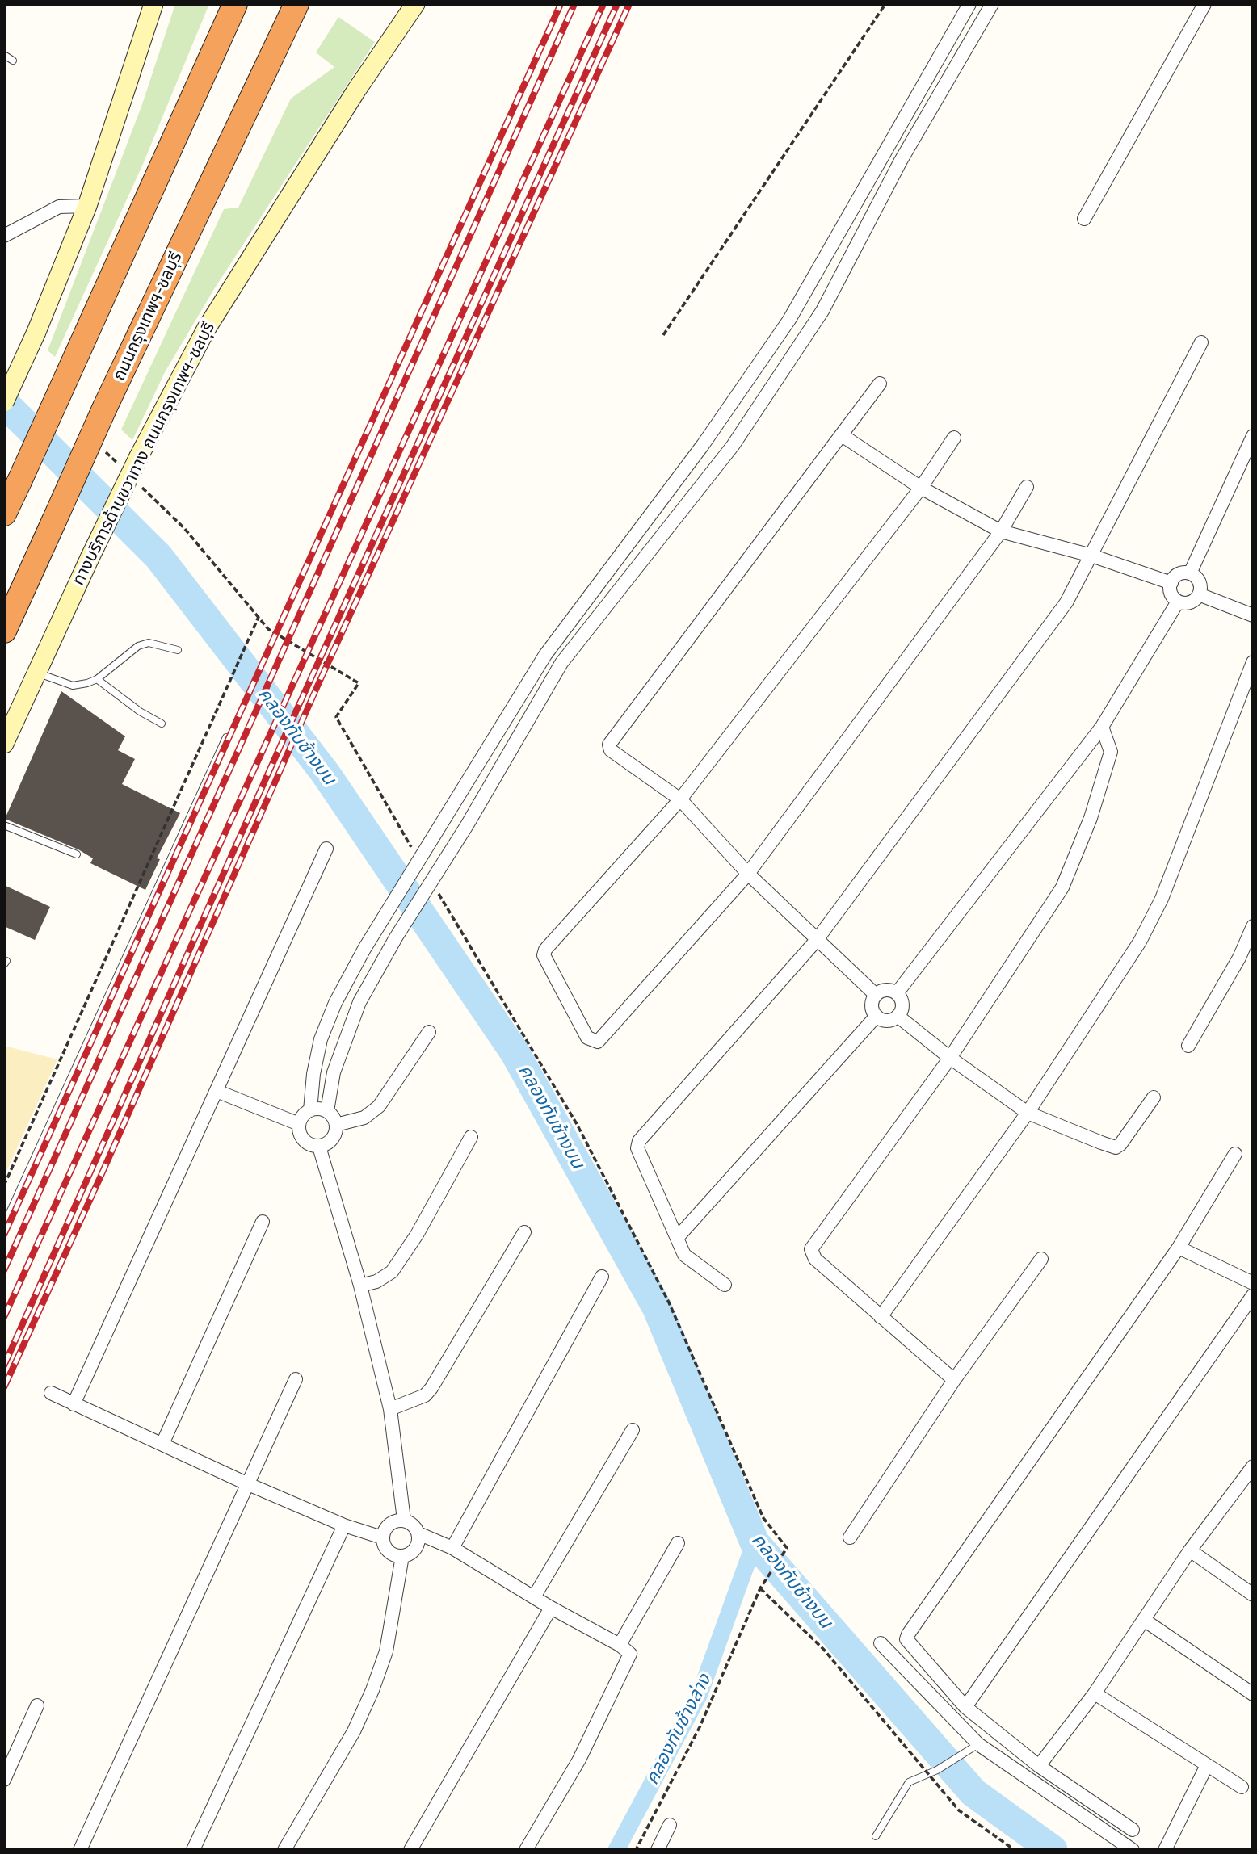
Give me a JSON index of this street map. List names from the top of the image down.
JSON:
{
  "streets": {
    "highway": ["ถนนกรุงเทพฯ-ชลบุรี"],
    "main road": ["ทางบริการด้านขวาทาง ถนนกรุงเทพฯ-ชลบุรี"]
  },
  "water": ["คลองทับช้างบน", "คลองทับช้างล่าง"]
}
